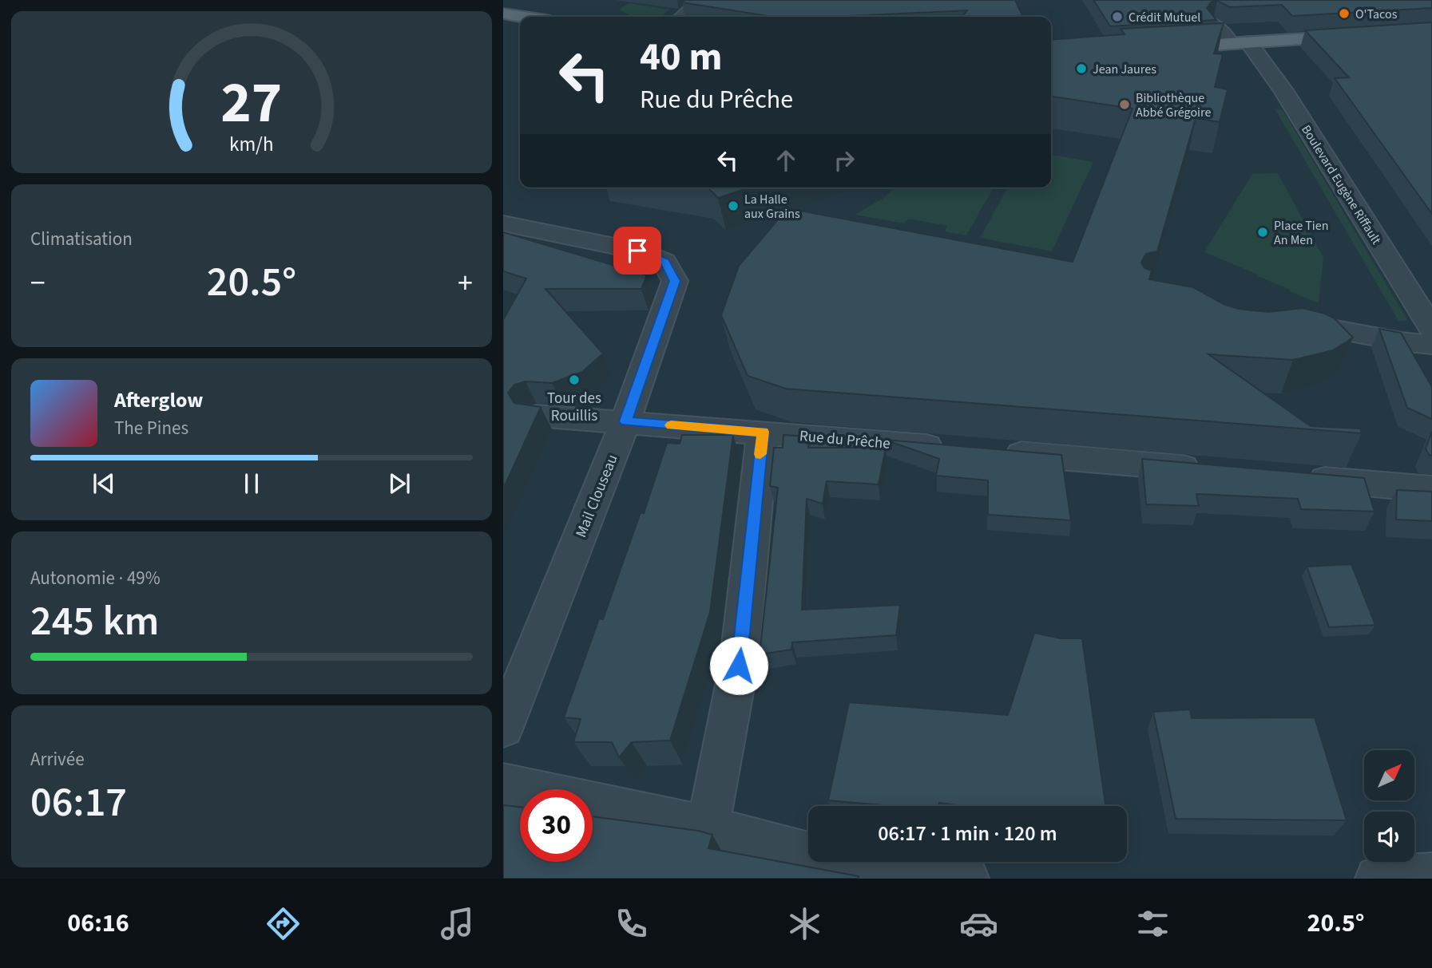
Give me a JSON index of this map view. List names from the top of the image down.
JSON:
{
  "streets": {
    "street": ["Boulevard Eugène Riffault", "Rue du Prêche", "Mail Clouseau"]
  },
  "crossings": [
    ["Rue du Prêche", "Mail Clouseau"]
  ],
  "places": [
    "O'Tacos",
    "Crédit Mutuel",
    "Jean Jaures",
    "Bibliothèque Abbé Grégoire",
    "La Halle aux Grains",
    "Place Tien An Men",
    "Tour des Rouillis"
  ],
  "north": "top right",
  "page": {
    "turn": ["40 m", "Rue du Prêche"],
    "tile": [
      "Climatisation",
      ["Autonomie · 49%", "245 km"],
      ["Arrivée", "06:17"]
    ],
    "heat": ["−", "20.5°", "+"],
    "song": ["Afterglow", "The Pines"],
    "limit": "30",
    "trip": "06:17 · 1 min · 120 m",
    "tabs": ["06:16", "20.5°"],
    "gauge": ["27", "km/h"]
  }
}
